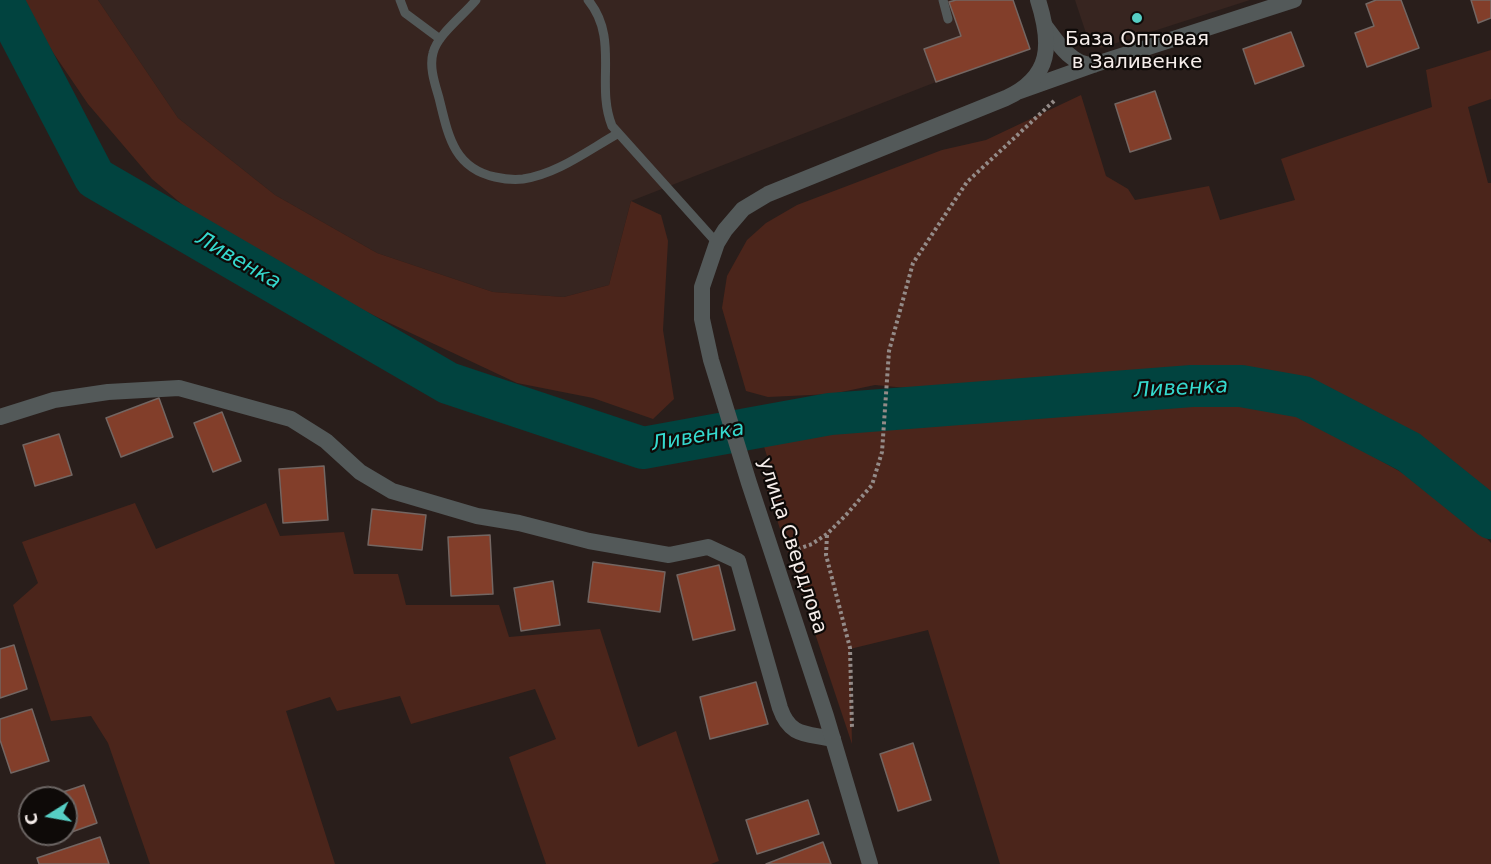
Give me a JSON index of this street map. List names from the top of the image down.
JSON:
{
  "streets": {
    "street": ["улица Свердлова"]
  },
  "water": ["Ливенка"],
  "places": ["База Оптовая в Заливенке"],
  "north": "left"
}
